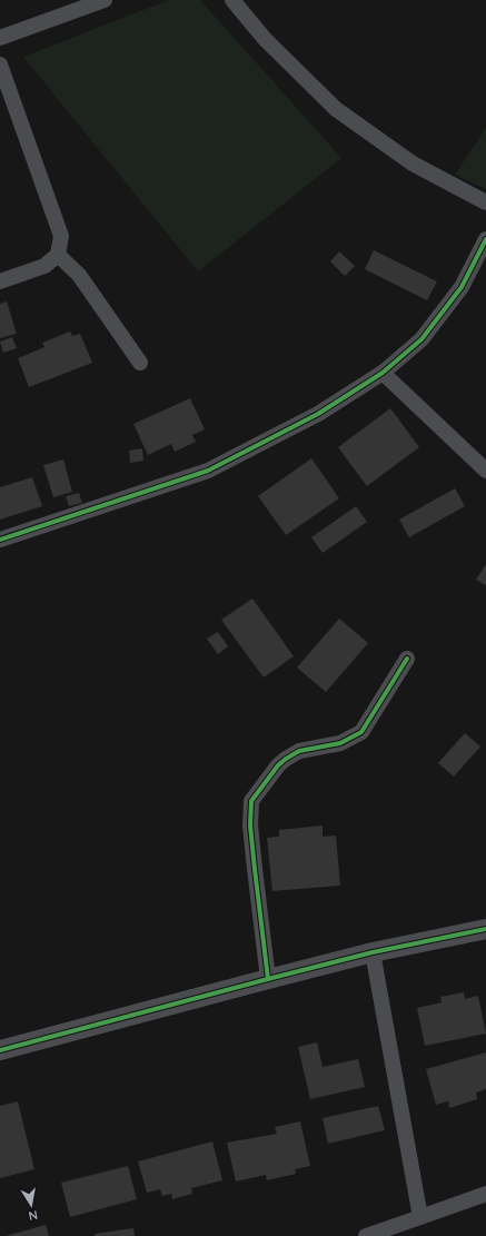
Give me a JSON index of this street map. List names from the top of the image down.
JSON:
{
  "north": "bottom"
}
